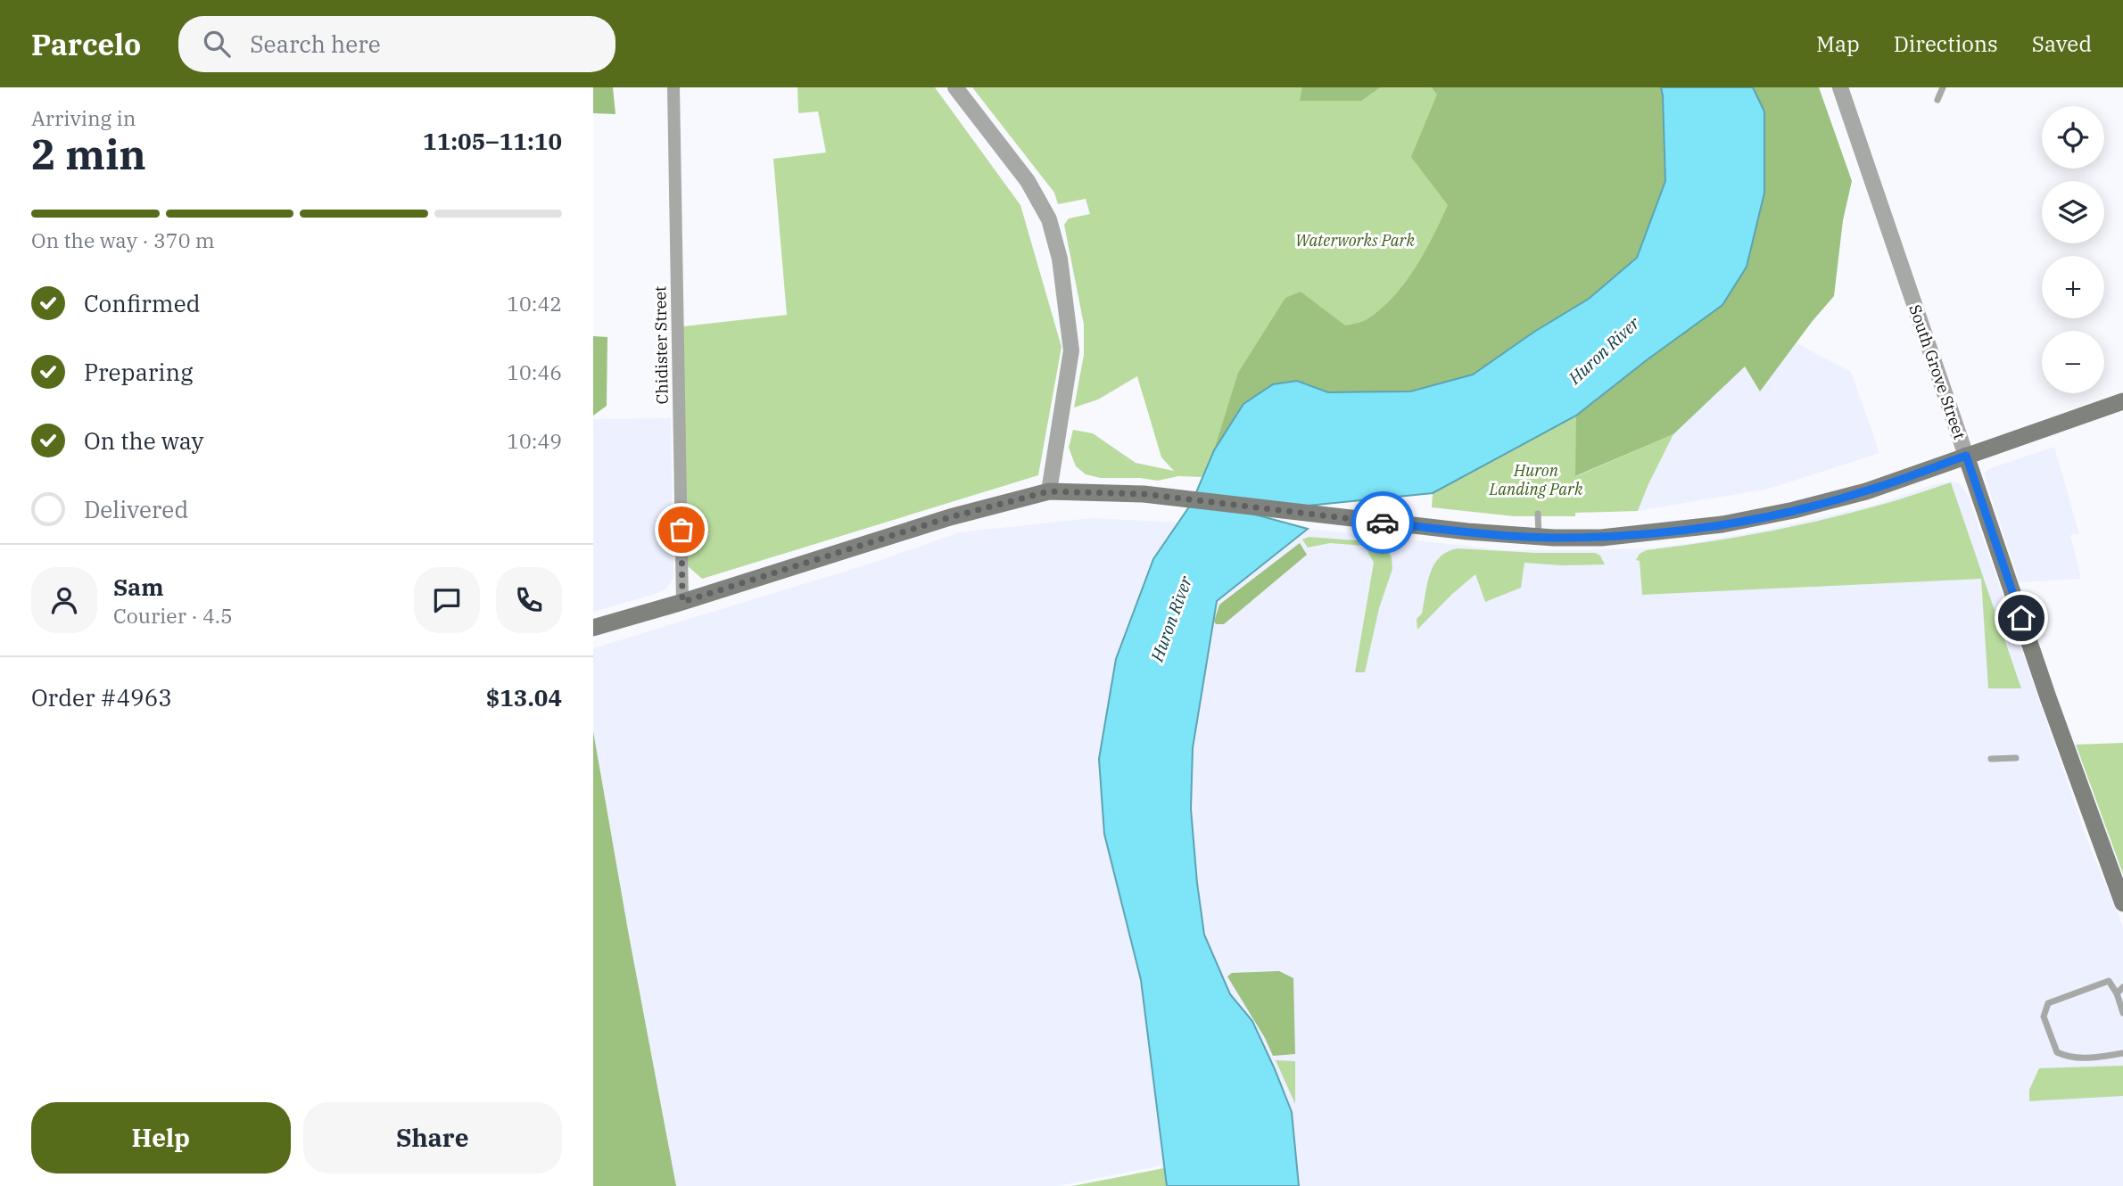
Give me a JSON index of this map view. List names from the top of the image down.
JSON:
{
  "streets": {
    "main road": ["South Grove Street"],
    "street": ["Chidister Street"]
  },
  "water": ["Huron River"],
  "parks": ["Waterworks Park", "Huron Landing Park"],
  "page": {
    "header": "Parcelo",
    "search": "Search here",
    "nav": ["Map", "Directions", "Saved"],
    "heading": ["2 min", "Arriving in", "11:05–11:10"],
    "panel": [
      "Sam",
      "Courier · 4.5",
      "Order #4963",
      "$13.04"
    ],
    "map_buttons": ["+", "−"],
    "bar": "On the way · 370 m",
    "list": [
      ["Confirmed", "10:42"],
      ["Preparing", "10:46"],
      ["On the way", "10:49"],
      "Delivered"
    ],
    "buttons": ["Help", "Share"]
  }
}
